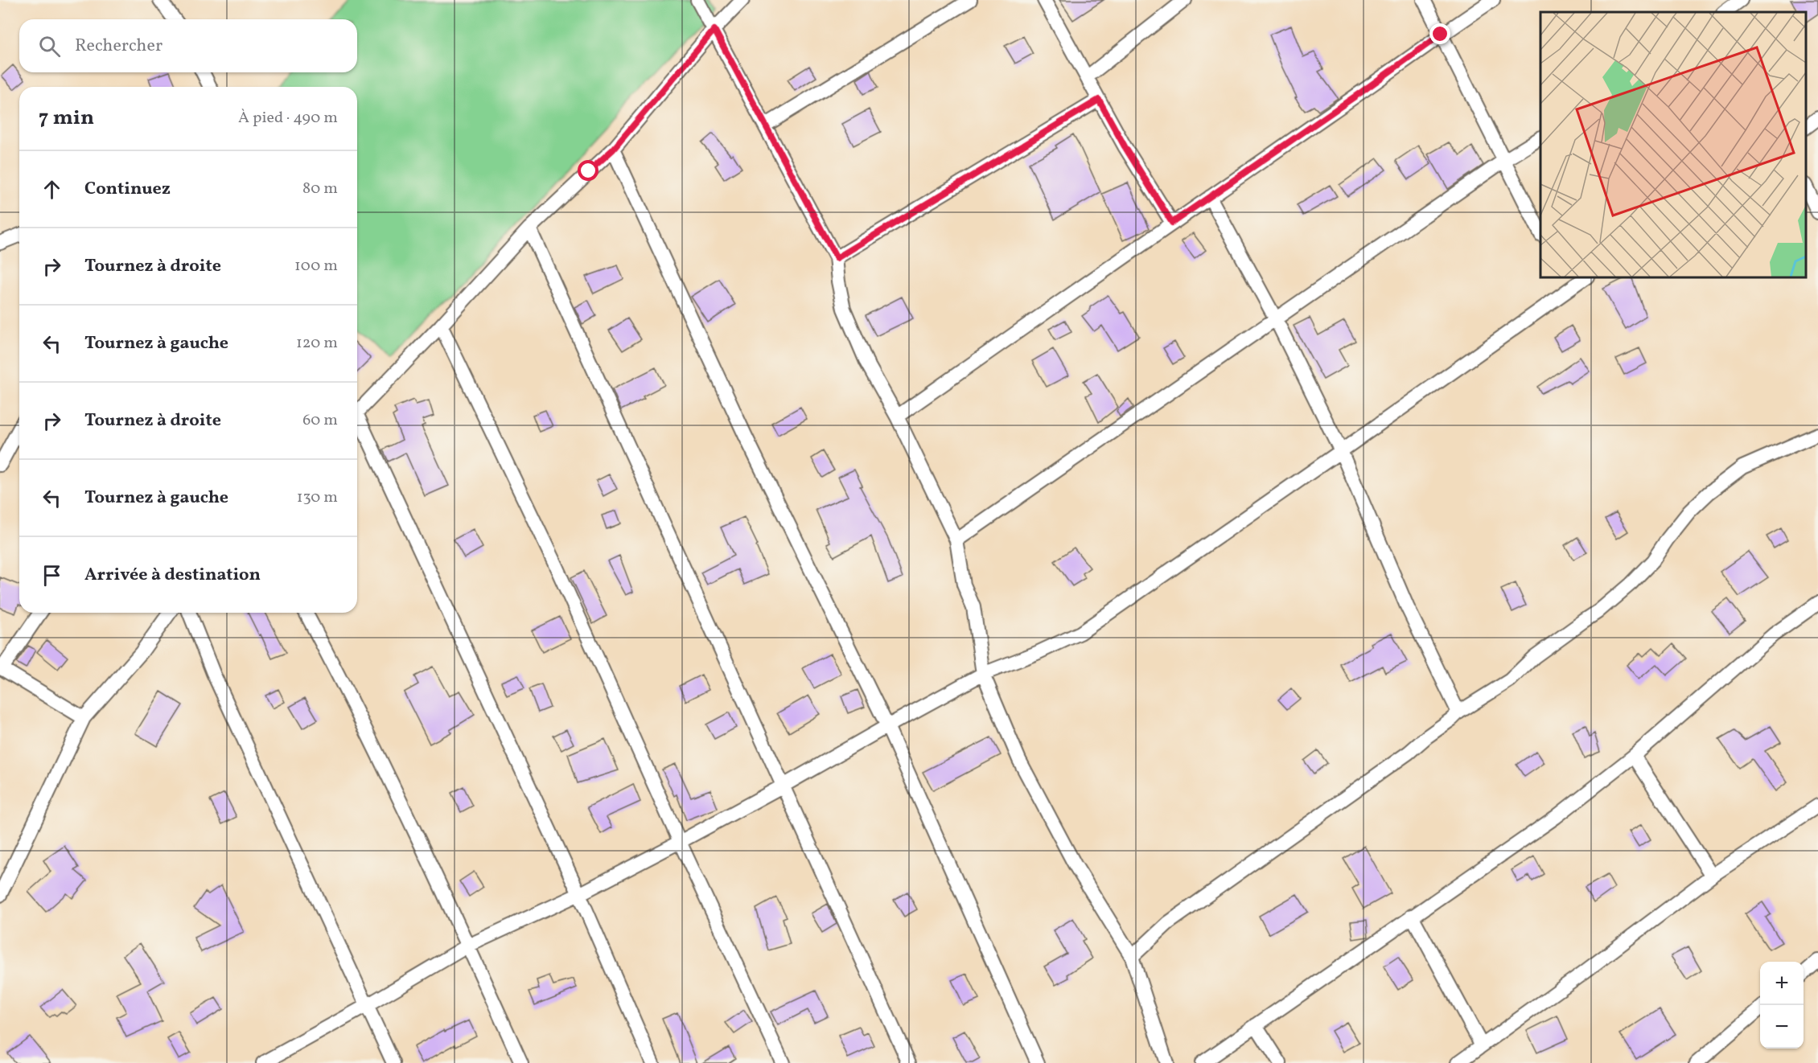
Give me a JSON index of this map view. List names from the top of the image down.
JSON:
{
  "page": {
    "search": "Rechercher",
    "heading": ["7 min", "À pied · 490 m"],
    "list": [
      ["Continuez", "80 m"],
      ["Tournez à droite", "100 m"],
      ["Tournez à gauche", "120 m"],
      ["Tournez à droite", "60 m"],
      ["Tournez à gauche", "130 m"],
      "Arrivée à destination"
    ],
    "map_buttons": ["+", "−"]
  }
}
